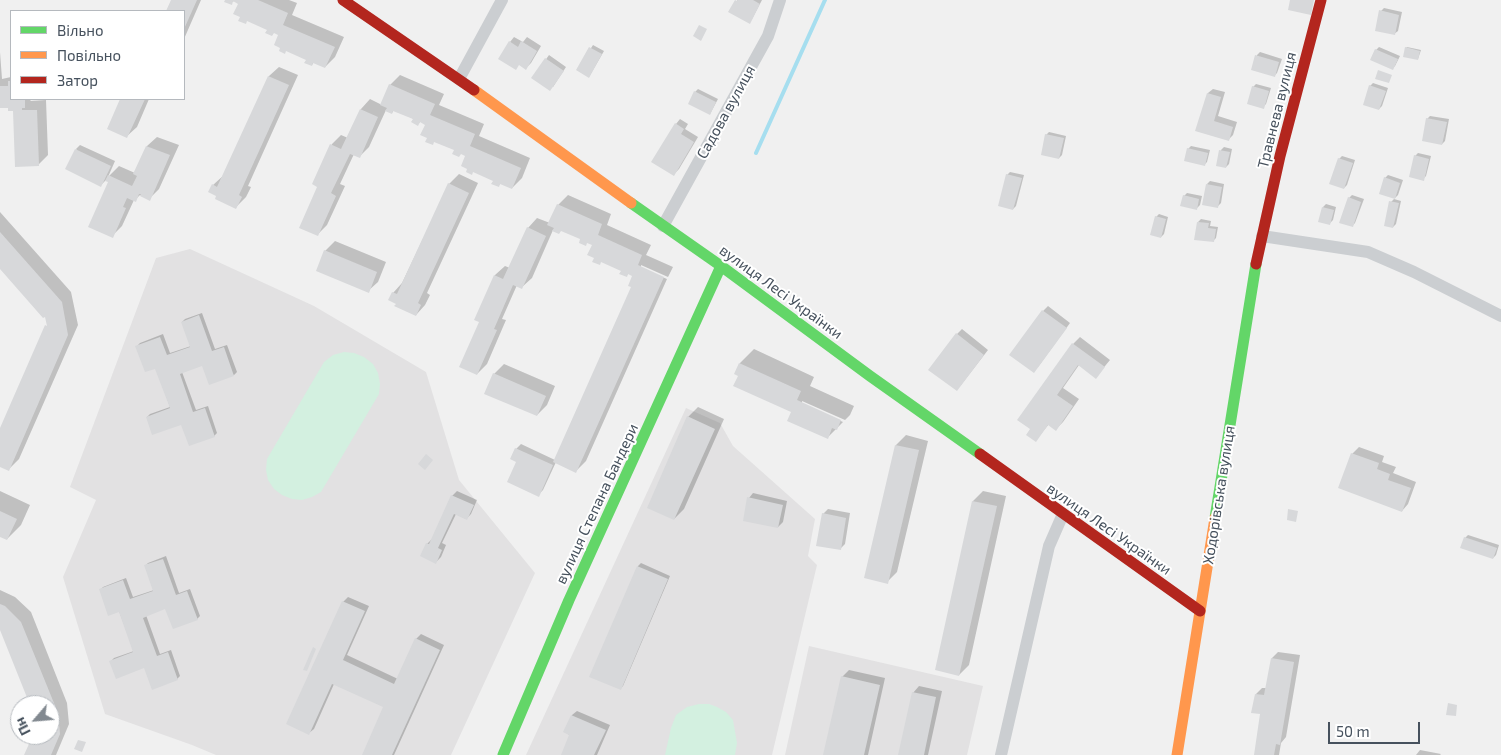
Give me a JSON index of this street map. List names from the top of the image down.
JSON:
{
  "streets": {
    "street": [
      "Травнева вулиця",
      "Садова вулиця",
      "вулиця Лесі Українки",
      "Ходорівська вулиця",
      "вулиця Степана Бандери"
    ]
  },
  "crossings": [
    ["Травнева вулиця", "Ходорівська вулиця"],
    ["Садова вулиця", "вулиця Лесі Українки"],
    ["вулиця Лесі Українки", "Ходорівська вулиця"],
    ["вулиця Лесі Українки", "вулиця Степана Бандери"]
  ],
  "legend": ["Вільно", "Повільно", "Затор"],
  "scale_bar": "50 m",
  "north": "bottom left"
}
